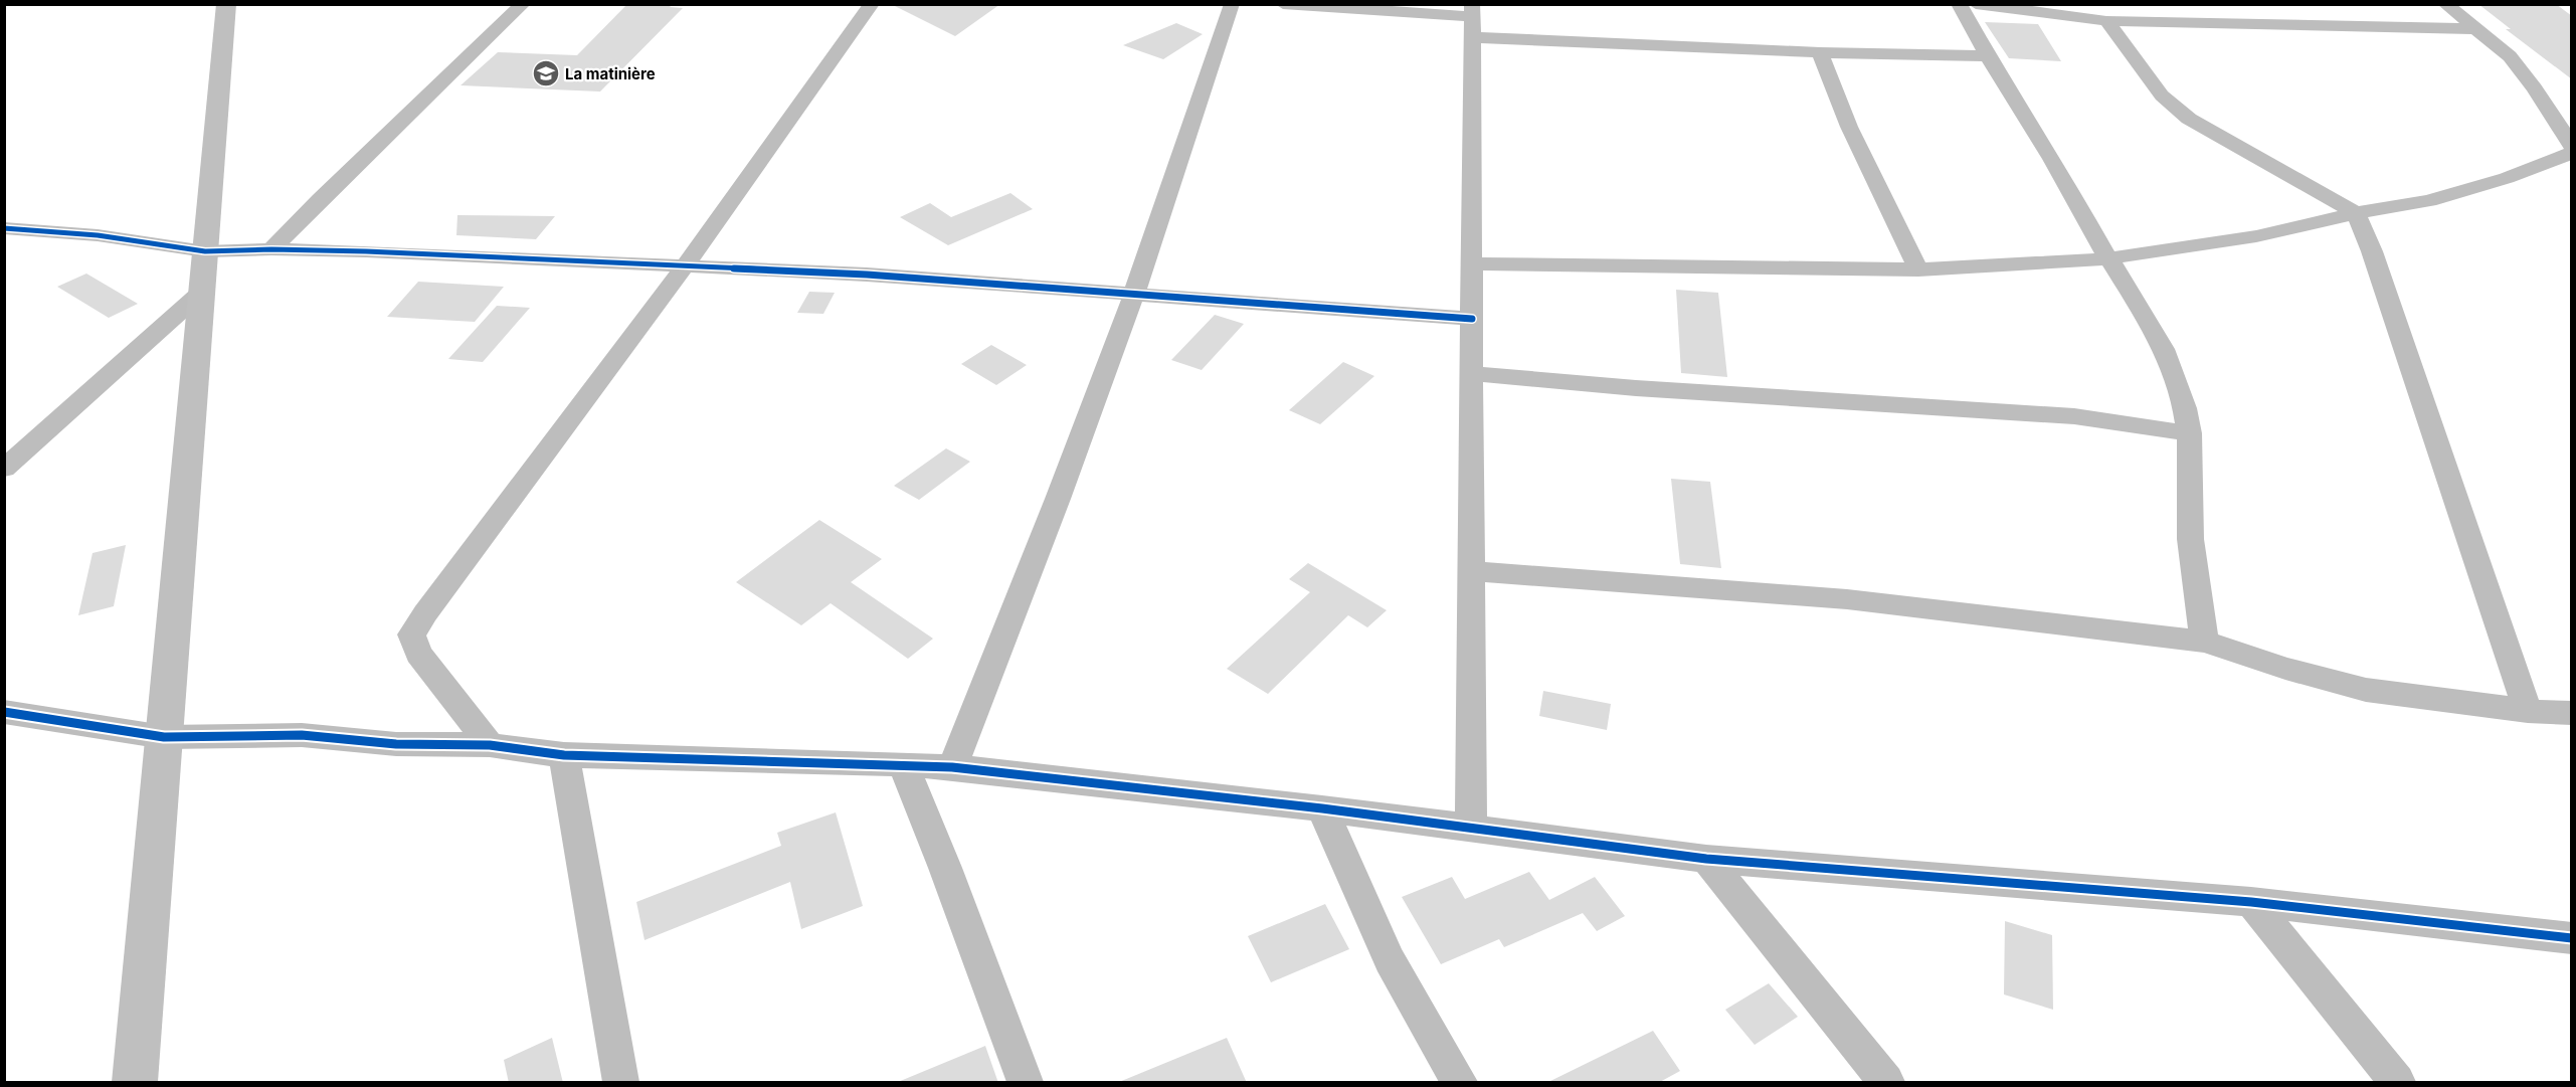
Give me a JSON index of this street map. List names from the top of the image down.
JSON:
{
  "places": {
    "school or university": ["La matinière"]
  }
}
